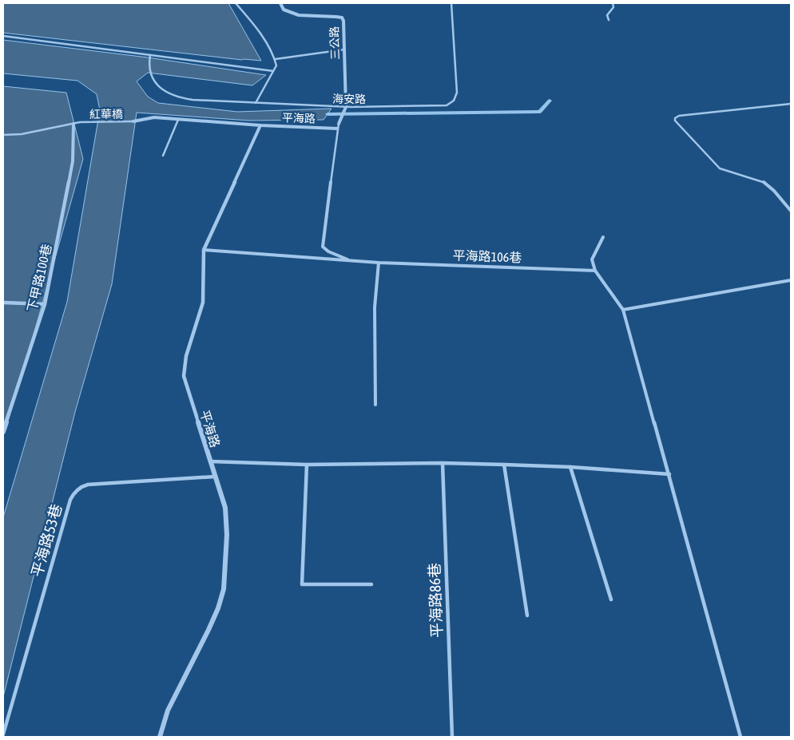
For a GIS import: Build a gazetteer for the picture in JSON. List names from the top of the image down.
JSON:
{
  "streets": {
    "street": ["三公路", "平海路", "下甲路100巷"],
    "lane": [
      "海安路",
      "紅華橋",
      "平海路106巷",
      "平海路53巷",
      "平海路86巷"
    ]
  },
  "crossings": [
    ["三公路", "海安路"],
    ["紅華橋", "平海路"],
    ["紅華橋", "下甲路100巷"],
    ["平海路", "平海路106巷"],
    ["平海路", "平海路53巷"]
  ]
}
